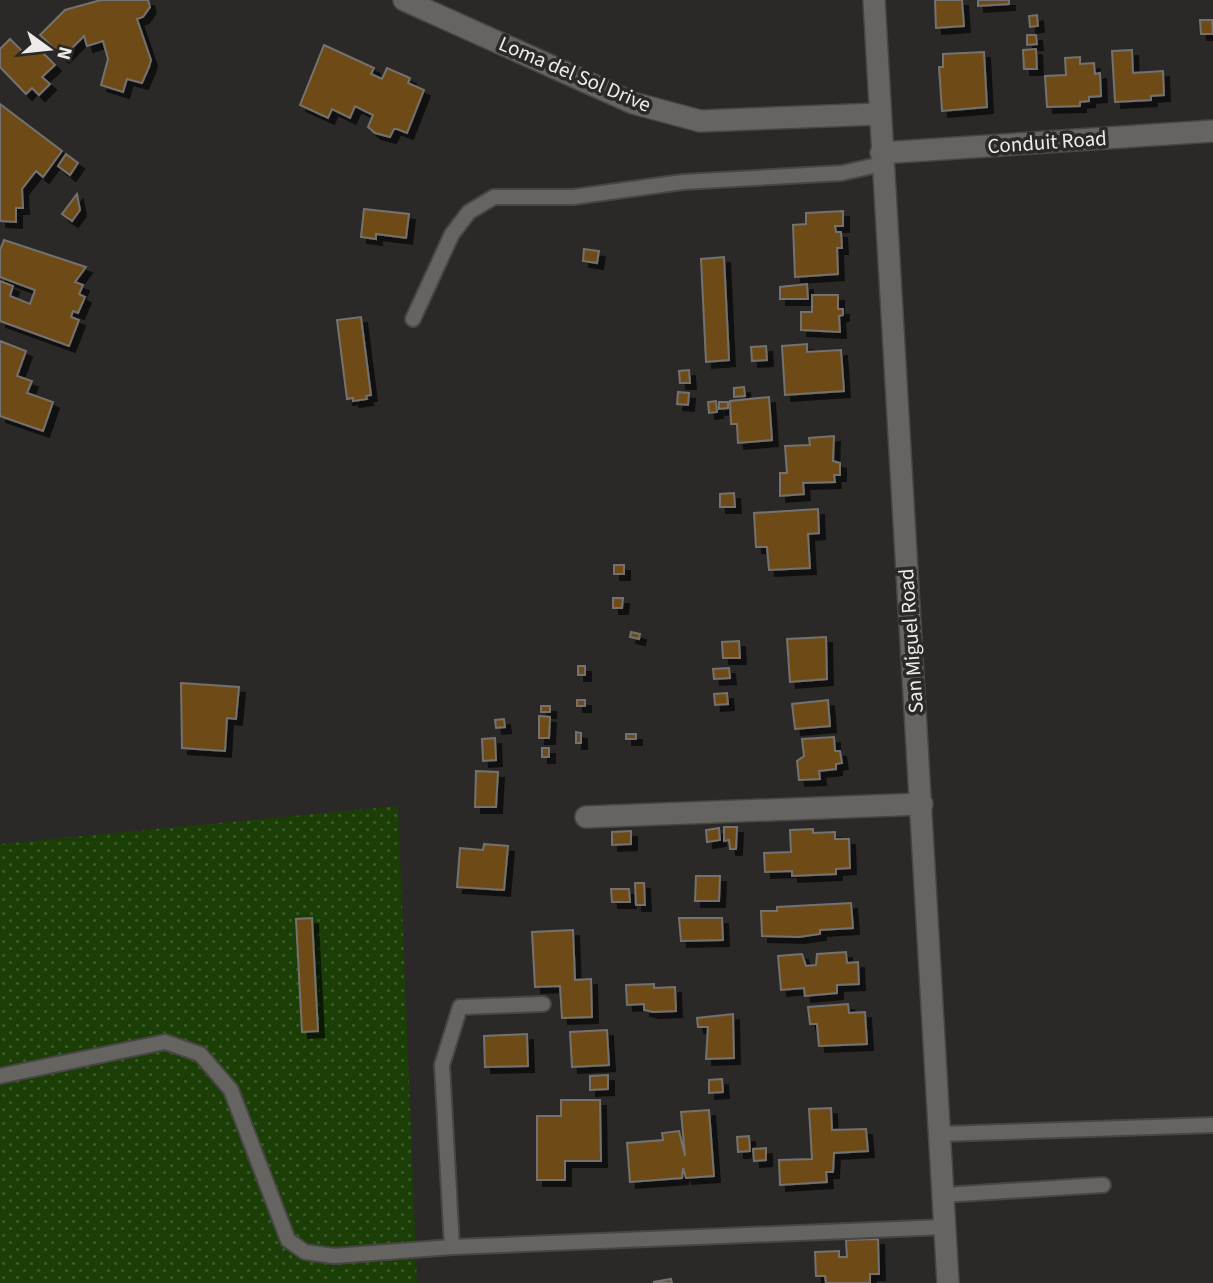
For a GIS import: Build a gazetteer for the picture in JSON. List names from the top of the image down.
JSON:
{
  "streets": {
    "street": ["Loma del Sol Drive", "Conduit Road", "San Miguel Road"]
  },
  "crossings": [
    ["Loma del Sol Drive", "San Miguel Road"],
    ["Conduit Road", "San Miguel Road"]
  ],
  "north": "right"
}
